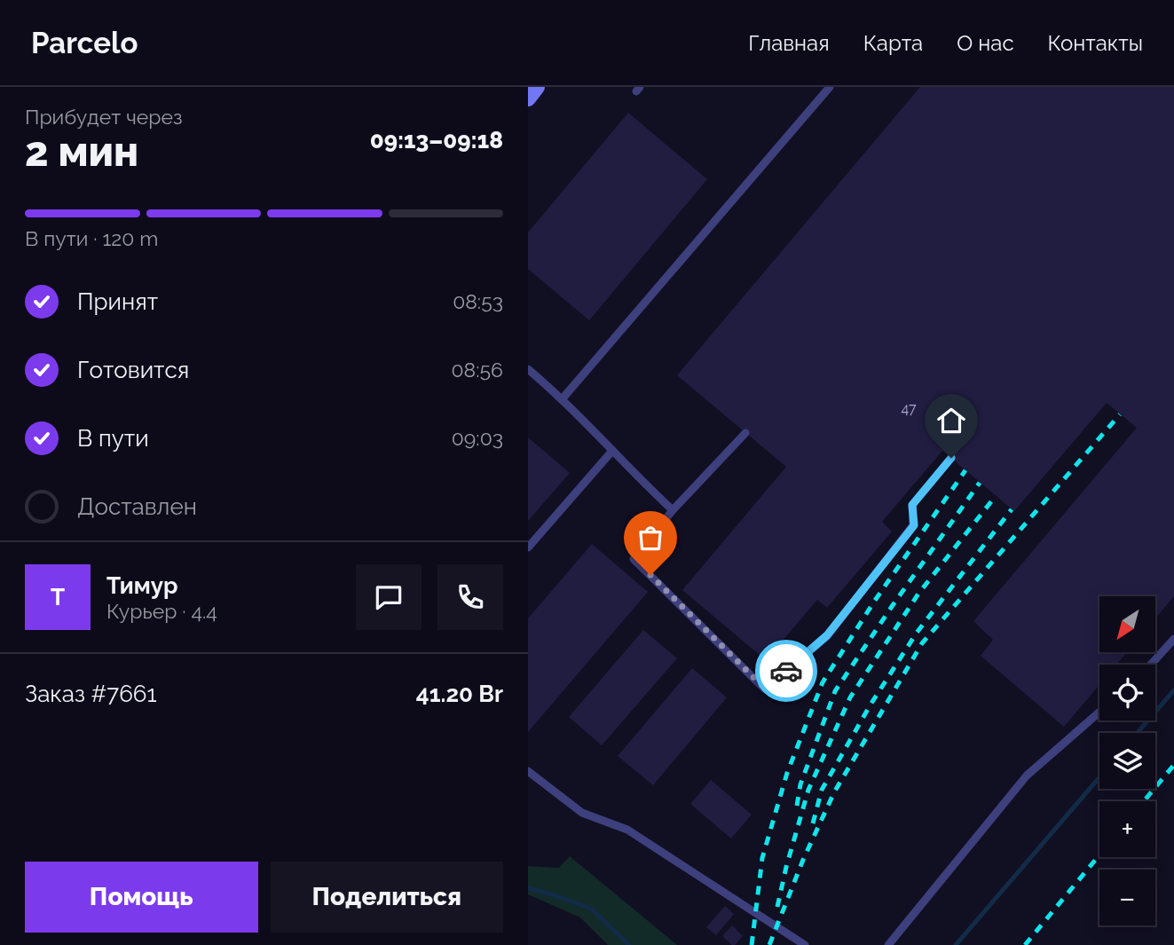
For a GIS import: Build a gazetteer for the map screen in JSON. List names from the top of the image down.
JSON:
{
  "house_numbers": ["47"],
  "north": "bottom left",
  "page": {
    "header": "Parcelo",
    "nav": [
      "Главная",
      "Карта",
      "О нас",
      "Контакты"
    ],
    "heading": ["2 мин", "Прибудет через", "09:13–09:18"],
    "panel": [
      "Тимур",
      "Курьер · 4.4",
      "Заказ #7661",
      "41.20 Br"
    ],
    "bar": "В пути · 120 m",
    "list": [
      ["Принят", "08:53"],
      ["Готовится", "08:56"],
      ["В пути", "09:03"],
      "Доставлен"
    ],
    "round": "Т",
    "map_buttons": ["+", "−"],
    "buttons": ["Помощь", "Поделиться"]
  }
}
